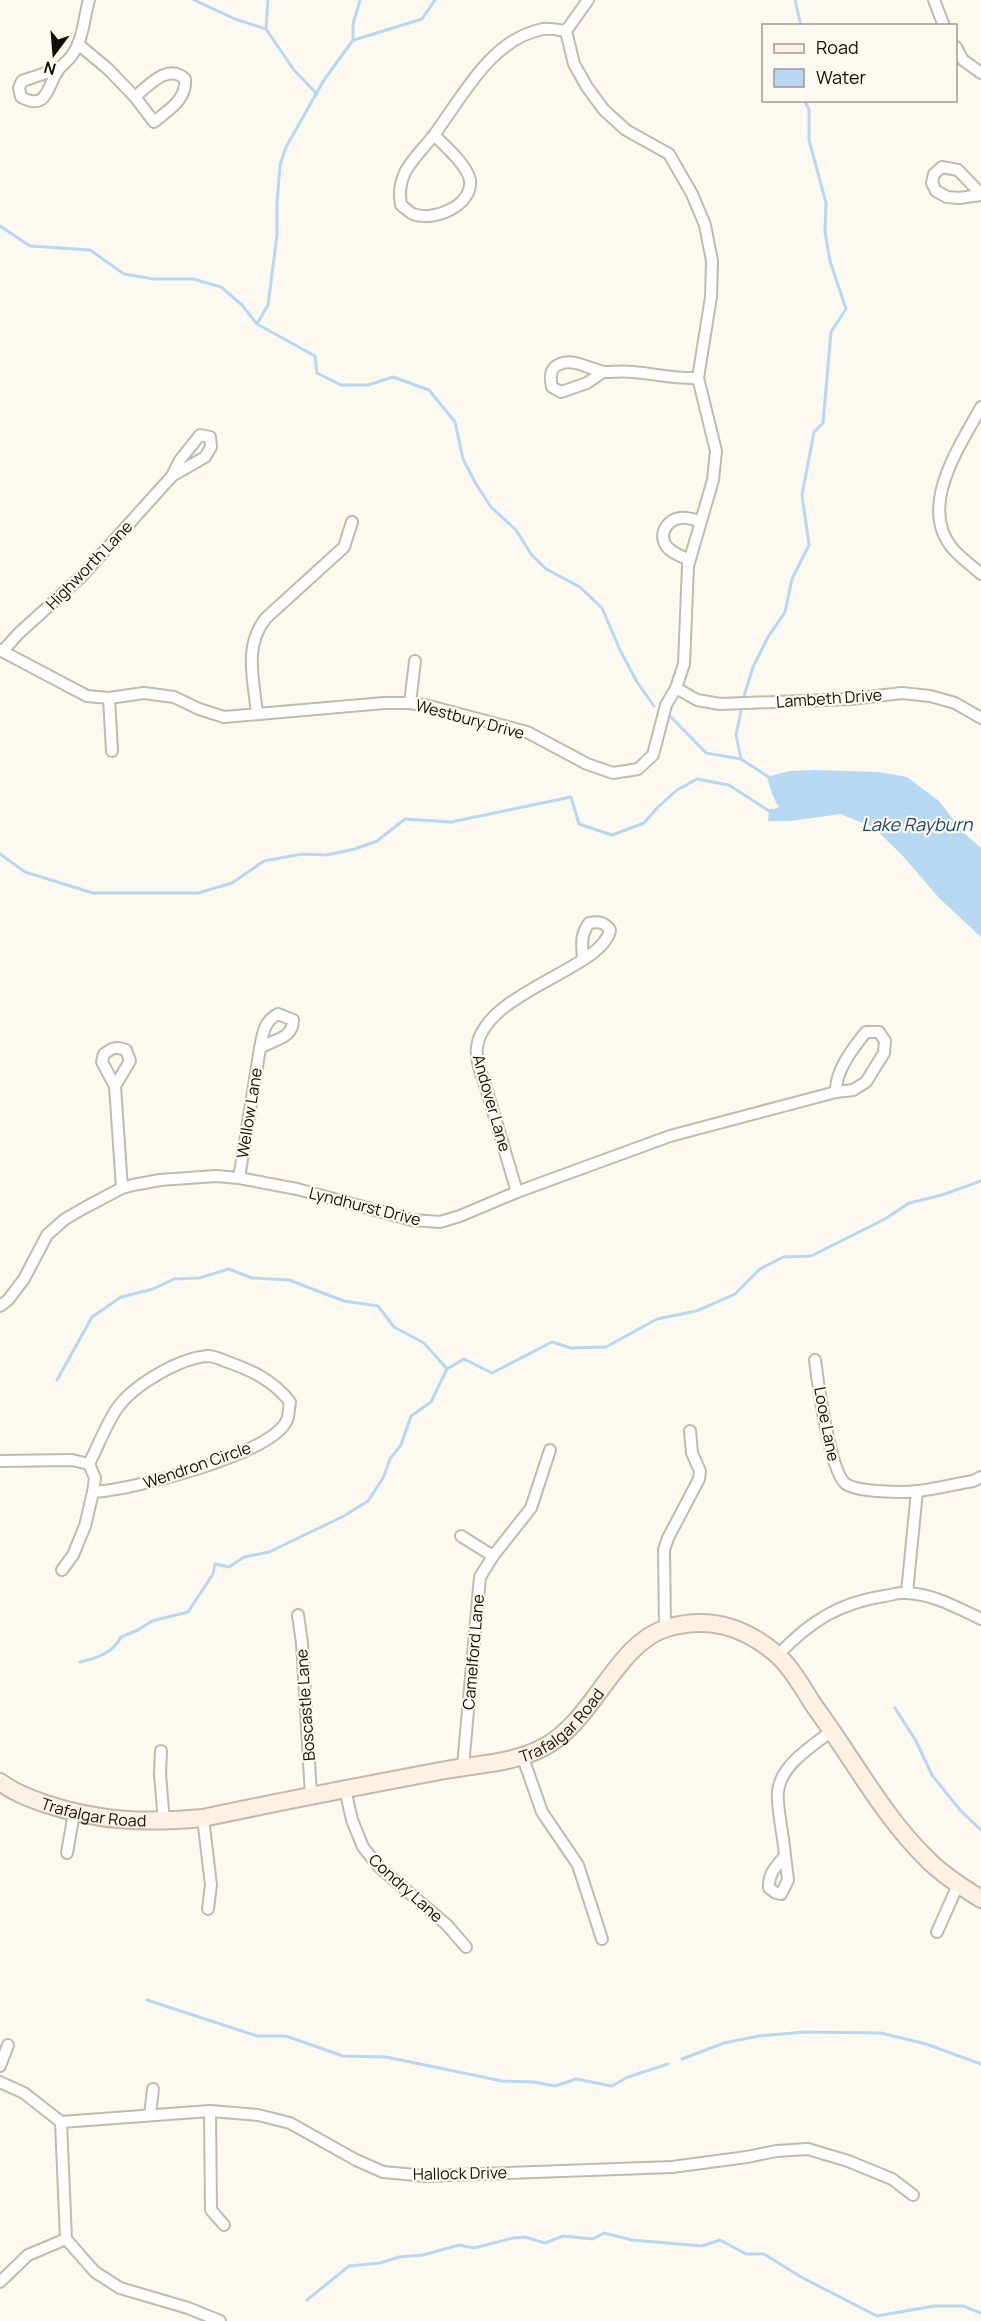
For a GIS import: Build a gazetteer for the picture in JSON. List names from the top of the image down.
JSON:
{
  "streets": {
    "street": [
      "Highworth Lane",
      "Lambeth Drive",
      "Westbury Drive",
      "Andover Lane",
      "Wellow Lane",
      "Lyndhurst Drive",
      "Looe Lane",
      "Wendron Circle",
      "Camelford Lane",
      "Boscastle Lane",
      "Trafalgar Road",
      "Condry Lane",
      "Hallock Drive"
    ]
  },
  "crossings": [
    ["Highworth Lane", "Westbury Drive"],
    ["Lambeth Drive", "Westbury Drive"],
    ["Andover Lane", "Lyndhurst Drive"],
    ["Wellow Lane", "Lyndhurst Drive"],
    ["Camelford Lane", "Trafalgar Road"],
    ["Boscastle Lane", "Trafalgar Road"],
    ["Trafalgar Road", "Condry Lane"]
  ],
  "water": ["Lake Rayburn"],
  "legend": ["Road", "Water"],
  "north": "bottom"
}
